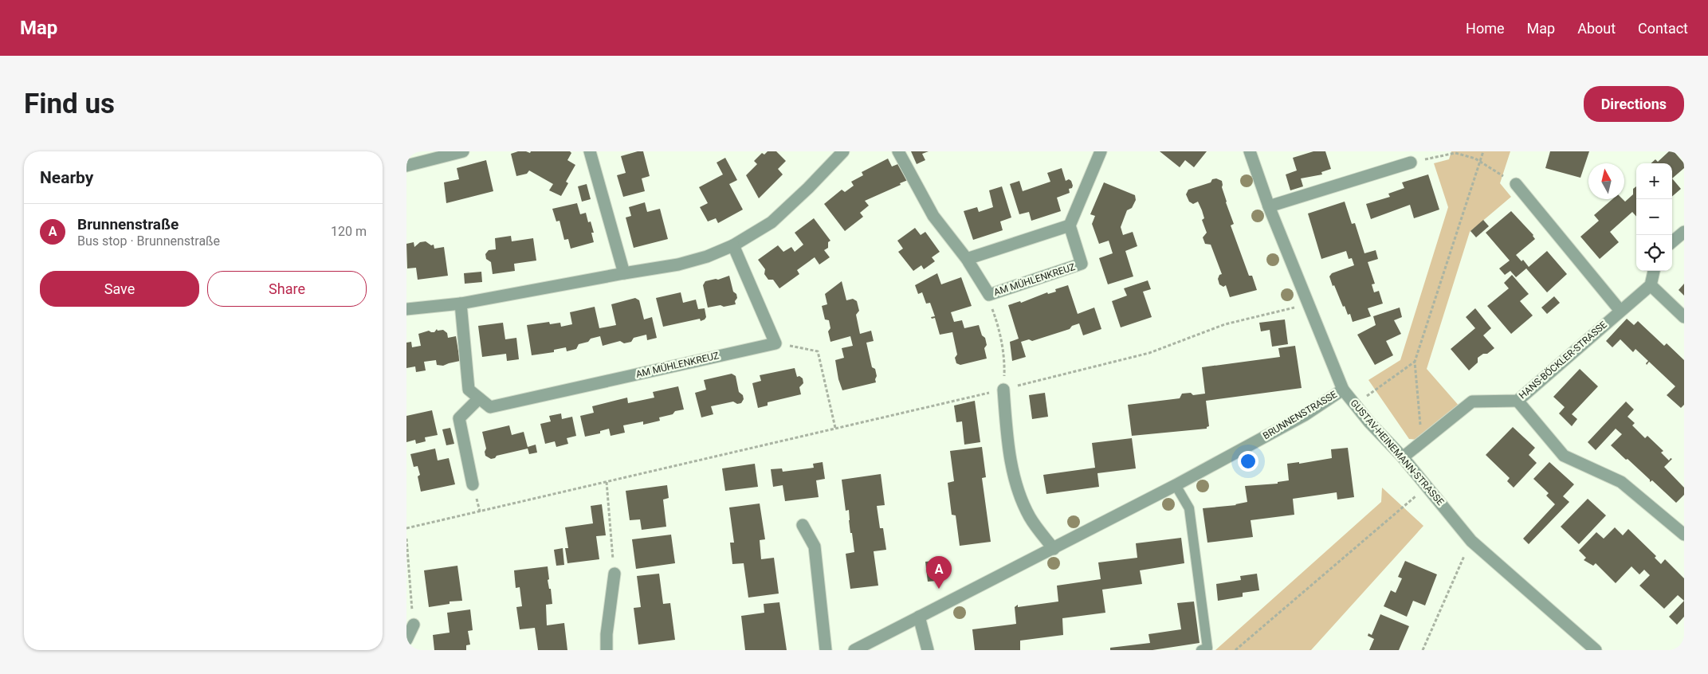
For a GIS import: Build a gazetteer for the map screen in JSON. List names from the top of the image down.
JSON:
{
  "streets": {
    "street": [
      "AM MÜHLENKREUZ",
      "HANS-BÖCKLER-STRASSE",
      "BRUNNENSTRASSE",
      "GUSTAV-HEINEMANN-STRASSE"
    ]
  },
  "crossings": [
    ["HANS-BÖCKLER-STRASSE", "GUSTAV-HEINEMANN-STRASSE"],
    ["BRUNNENSTRASSE", "GUSTAV-HEINEMANN-STRASSE"]
  ],
  "north": "top",
  "page": {
    "header": "Map",
    "nav": [
      "Home",
      "Map",
      "About",
      "Contact"
    ],
    "buttons": [
      "Directions",
      ["Save", "Share"]
    ],
    "title": "Find us",
    "heading": "Nearby",
    "map_buttons": ["+", "−"],
    "list": [
      {
        "mark": "A",
        "name": "Brunnenstraße",
        "note": "Bus stop · Brunnenstraße",
        "value": "120 m"
      }
    ],
    "pins": "A"
  }
}
